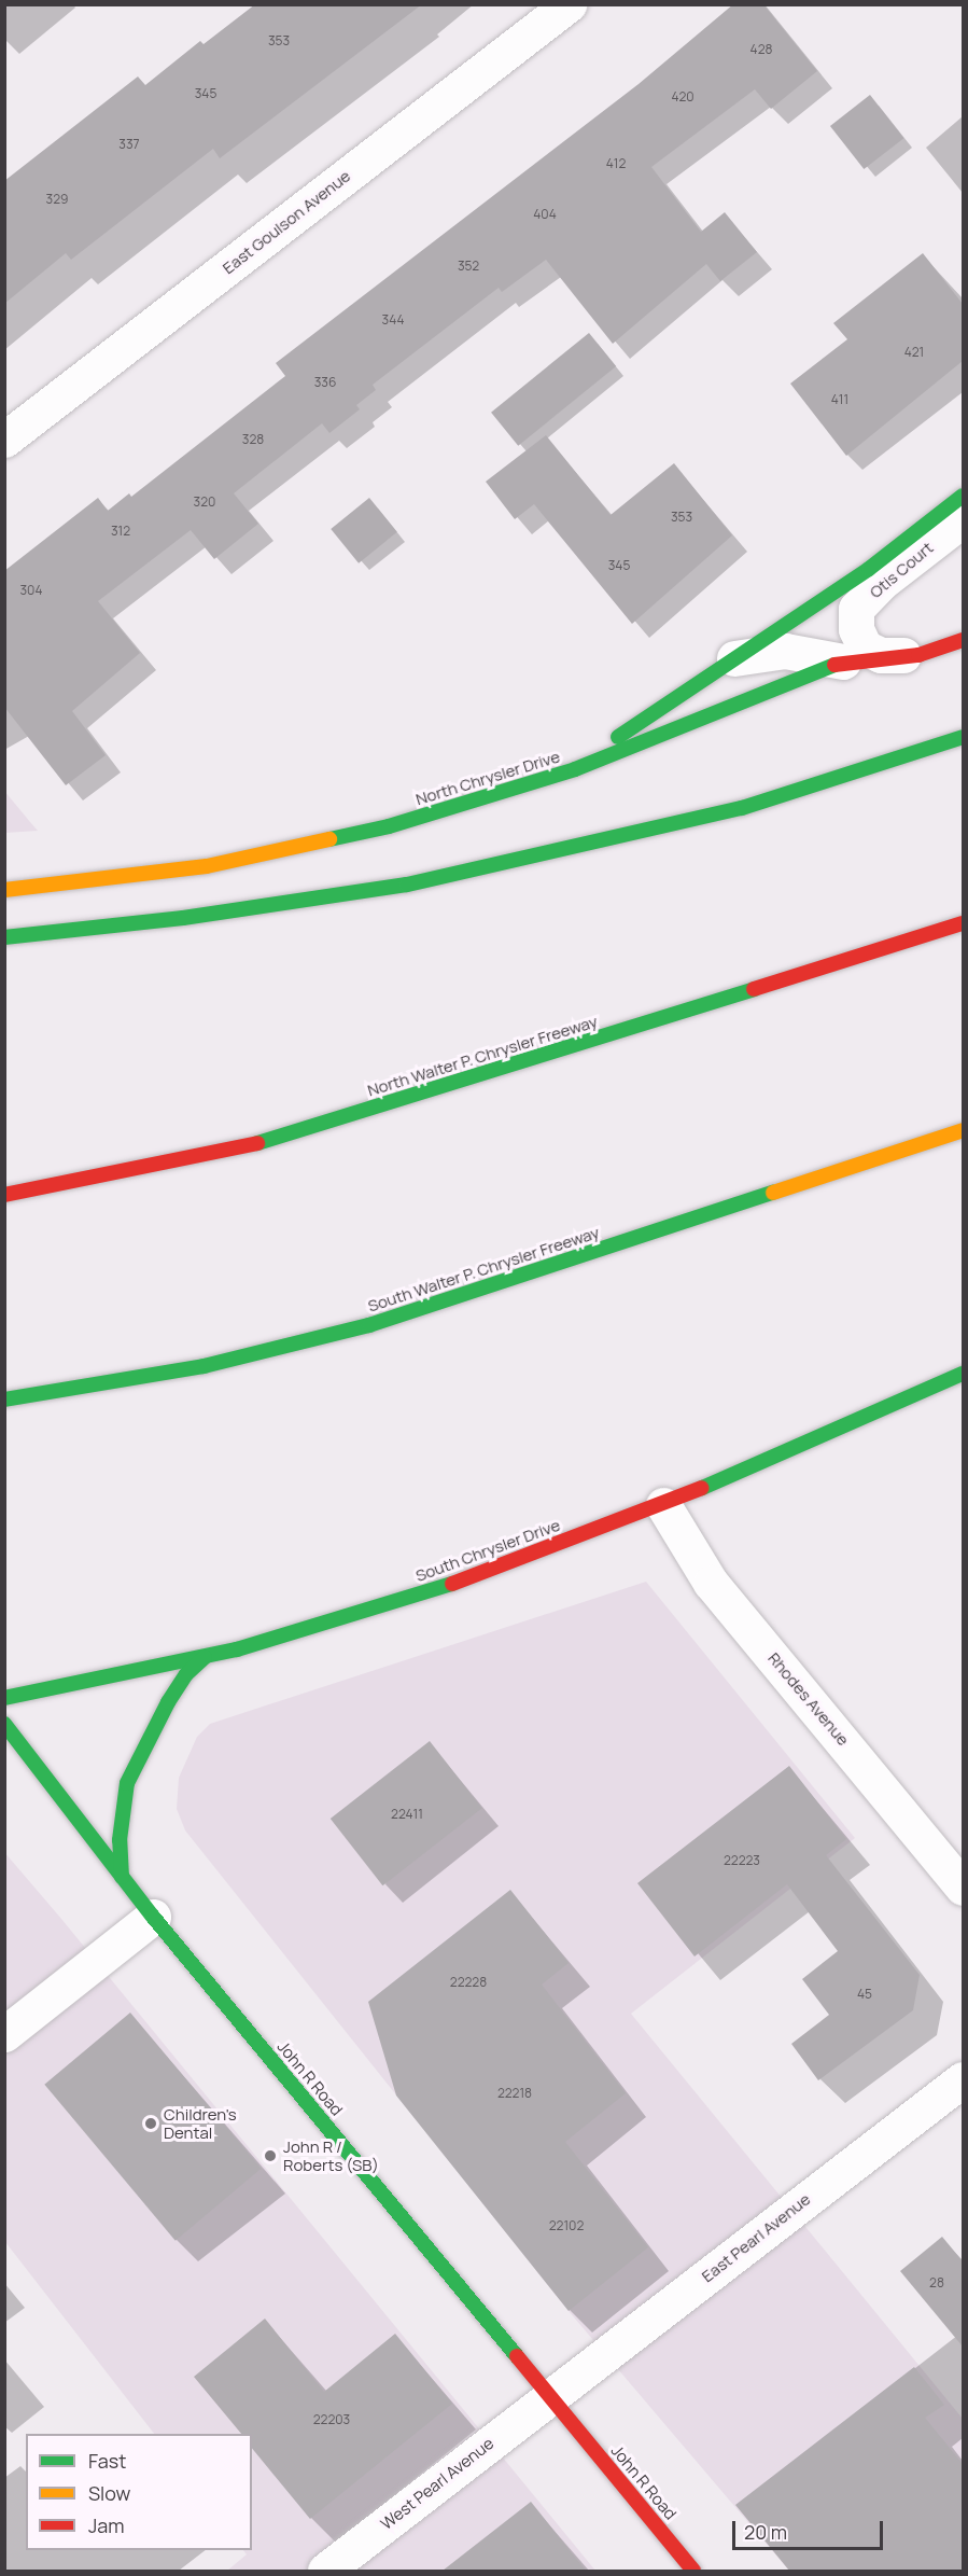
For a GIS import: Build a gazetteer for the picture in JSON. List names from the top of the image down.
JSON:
{
  "streets": {
    "main road": [
      "North Chrysler Drive",
      "North Walter P. Chrysler Freeway",
      "South Walter P. Chrysler Freeway",
      "South Chrysler Drive",
      "John R Road"
    ],
    "street": [
      "East Goulson Avenue",
      "Otis Court",
      "Rhodes Avenue",
      "East Pearl Avenue",
      "West Pearl Avenue"
    ]
  },
  "crossings": [
    ["Otis Court", "North Chrysler Drive"],
    ["South Chrysler Drive", "Rhodes Avenue"],
    ["John R Road", "East Pearl Avenue"],
    ["John R Road", "West Pearl Avenue"],
    ["East Pearl Avenue", "West Pearl Avenue"]
  ],
  "places": ["Children's Dental", "John R / Roberts (SB)"],
  "house_numbers": [
    "353",
    "428",
    "345",
    "420",
    "337",
    "412",
    "329",
    "404",
    "352",
    "344",
    "421",
    "336",
    "411",
    "328",
    "320",
    "353",
    "312",
    "345",
    "304",
    "22411",
    "22223",
    "22228",
    "45",
    "22218",
    "22102",
    "28",
    "22203"
  ],
  "legend": ["Fast", "Slow", "Jam"],
  "scale_bar": "20 m"
}
